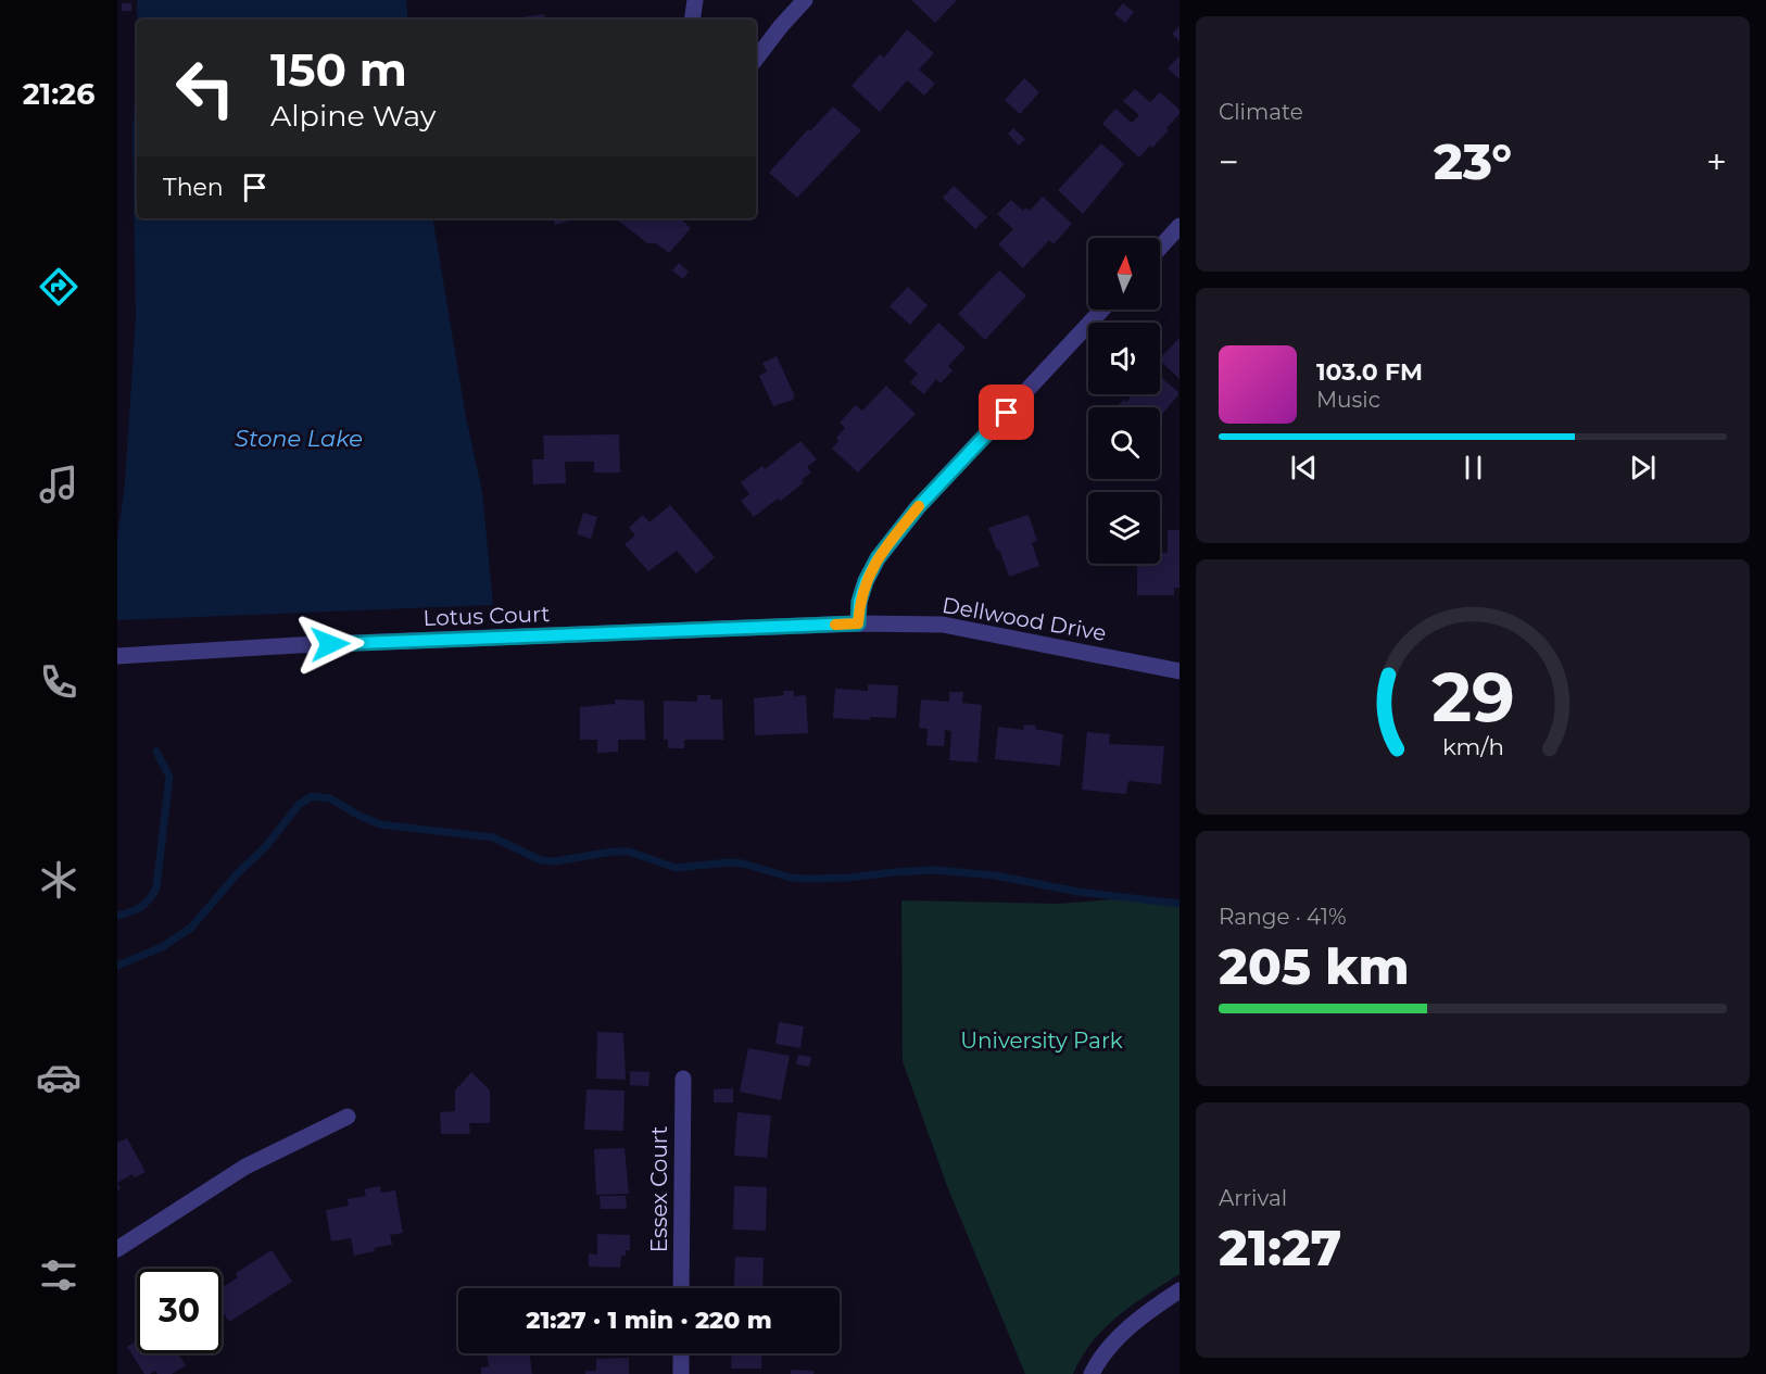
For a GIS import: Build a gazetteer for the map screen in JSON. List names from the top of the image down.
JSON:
{
  "streets": {
    "street": ["Lotus Court", "Dellwood Drive", "Essex Court"]
  },
  "crossings": [
    ["Lotus Court", "Dellwood Drive"]
  ],
  "water": ["Stone Lake"],
  "parks": ["University Park"],
  "north": "top",
  "page": {
    "tabs": "21:26",
    "tile": [
      "Climate",
      ["Range · 41%", "205 km"],
      ["Arrival", "21:27"]
    ],
    "turn": ["150 m", "Alpine Way"],
    "heat": ["−", "23°", "+"],
    "then": "Then",
    "song": ["103.0 FM", "Music"],
    "limit": "30",
    "trip": "21:27 · 1 min · 220 m",
    "gauge": ["29", "km/h"]
  }
}
